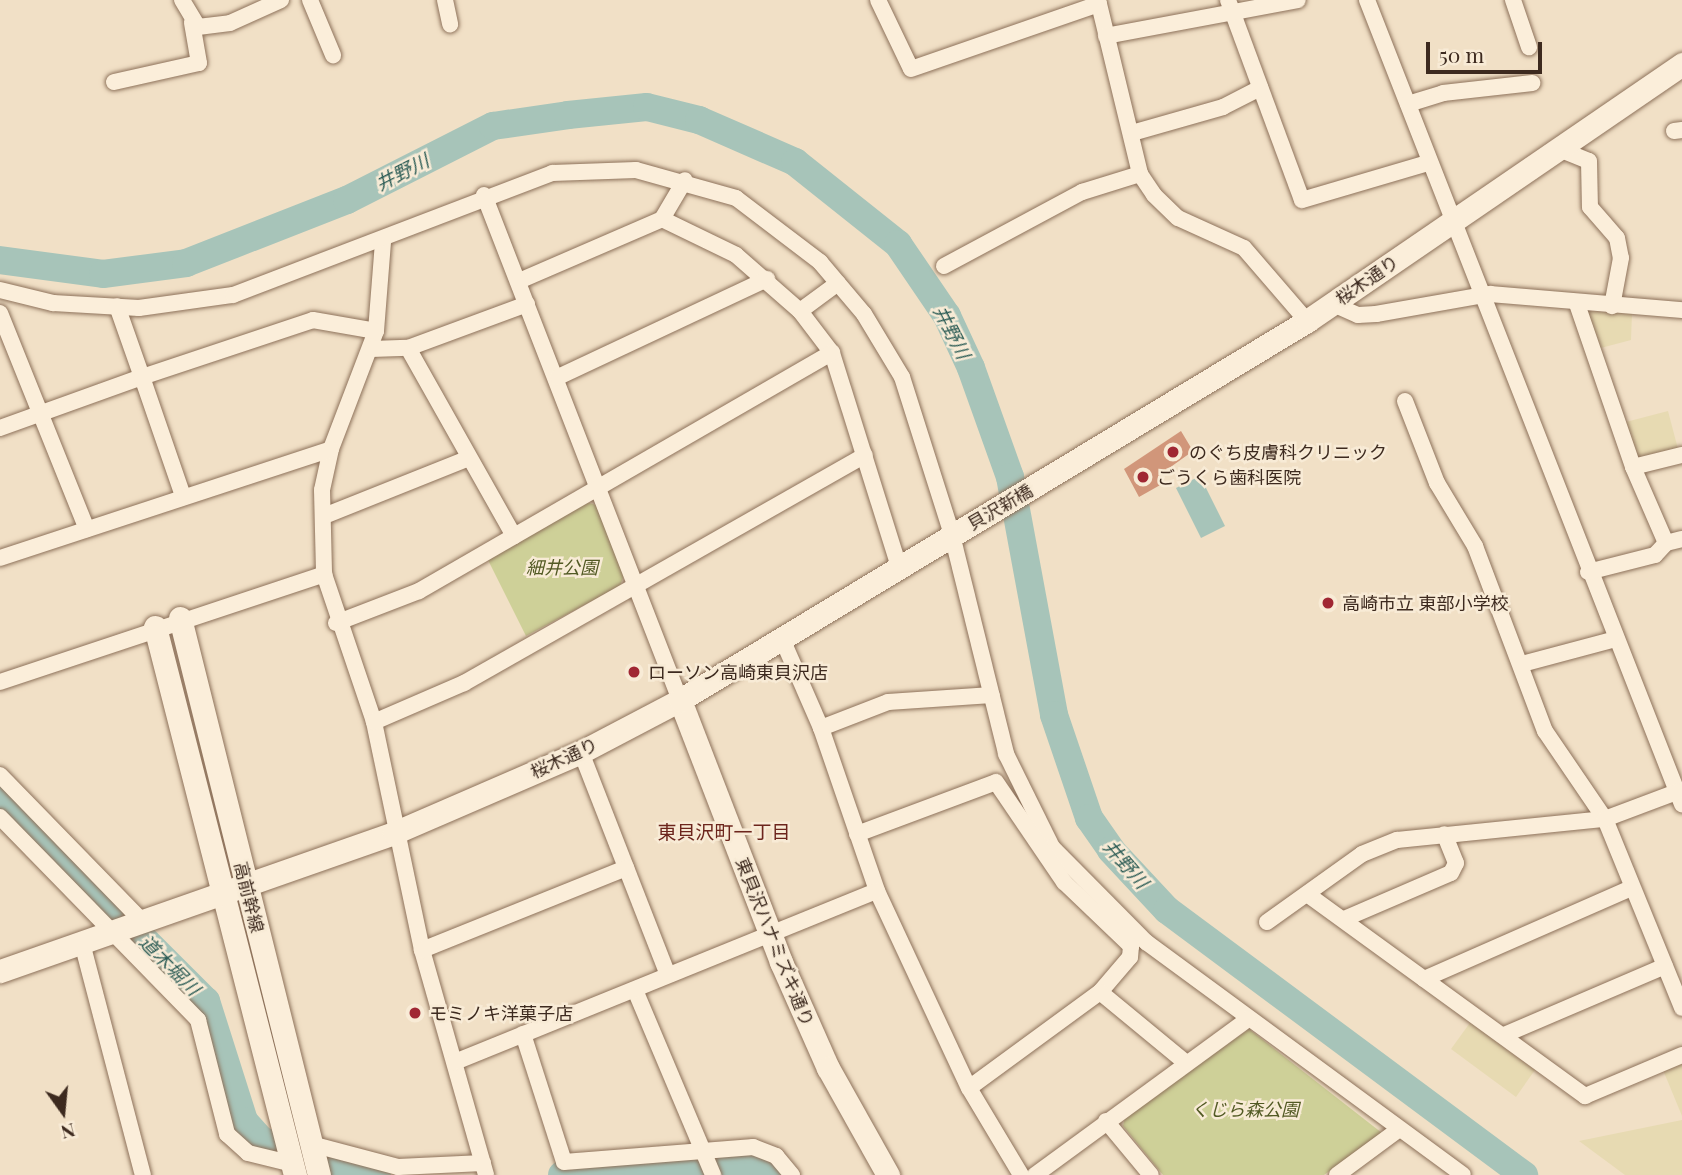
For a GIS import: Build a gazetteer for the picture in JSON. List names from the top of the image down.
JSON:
{
  "streets": {
    "street": [
      "桜木通り",
      "貝沢新橋",
      "高前幹線",
      "東貝沢ハナミズキ通り"
    ]
  },
  "crossings": [
    ["桜木通り", "貝沢新橋"],
    ["桜木通り", "高前幹線"],
    ["桜木通り", "東貝沢ハナミズキ通り"]
  ],
  "districts": ["東貝沢町一丁目"],
  "water": ["井野川", "道木堀川"],
  "parks": ["細井公園", "くじら森公園"],
  "places": [
    "のぐち皮膚科クリニック",
    "ごうくら歯科医院",
    "高崎市立 東部小学校",
    "ローソン高崎東貝沢店",
    "モミノキ洋菓子店"
  ],
  "scale_bar": "50 m",
  "north": "bottom"
}
